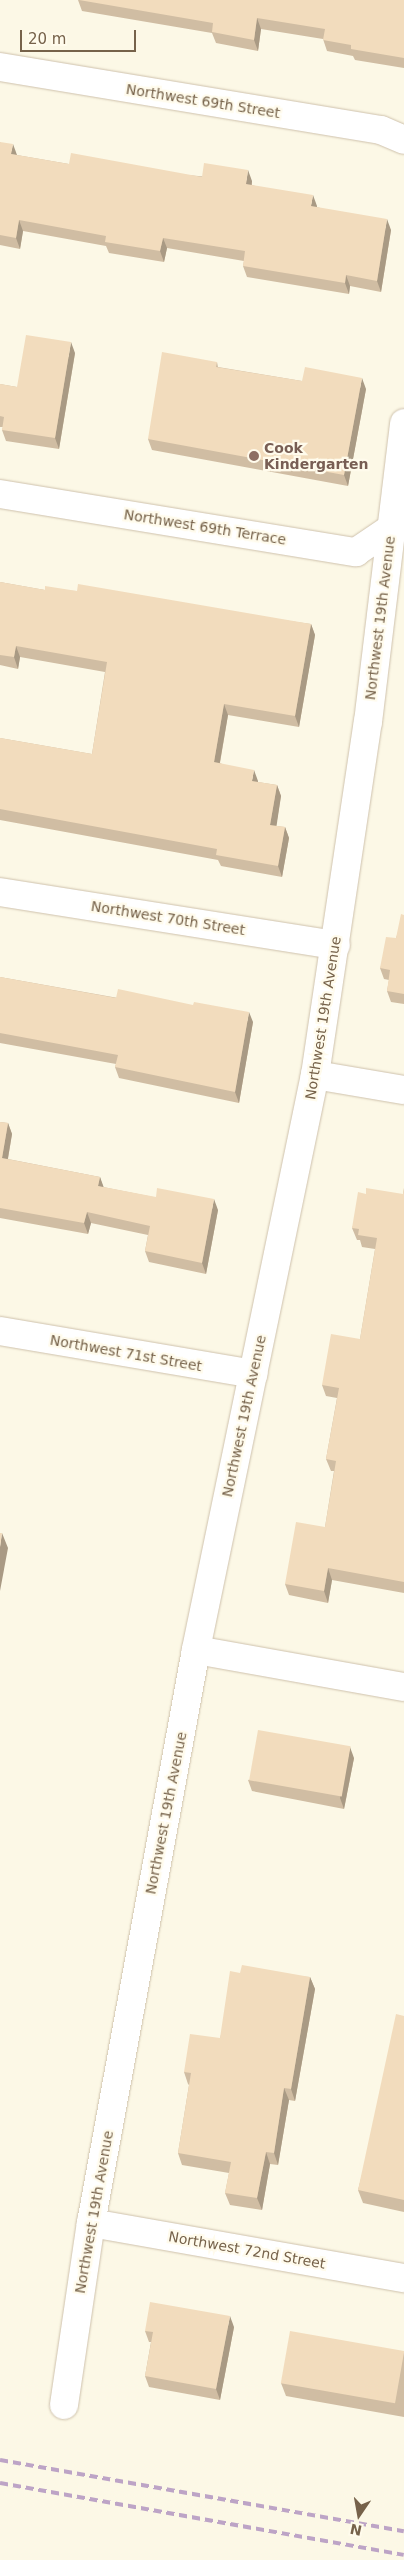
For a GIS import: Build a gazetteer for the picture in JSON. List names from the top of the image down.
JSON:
{
  "streets": {
    "street": [
      "Northwest 69th Street",
      "Northwest 69th Terrace",
      "Northwest 19th Avenue",
      "Northwest 70th Street",
      "Northwest 71st Street",
      "Northwest 72nd Street"
    ]
  },
  "crossings": [
    ["Northwest 69th Terrace", "Northwest 19th Avenue"],
    ["Northwest 19th Avenue", "Northwest 70th Street"],
    ["Northwest 19th Avenue", "Northwest 71st Street"],
    ["Northwest 19th Avenue", "Northwest 72nd Street"]
  ],
  "places": ["Cook Kindergarten"],
  "scale_bar": "20 m",
  "north": "bottom"
}
